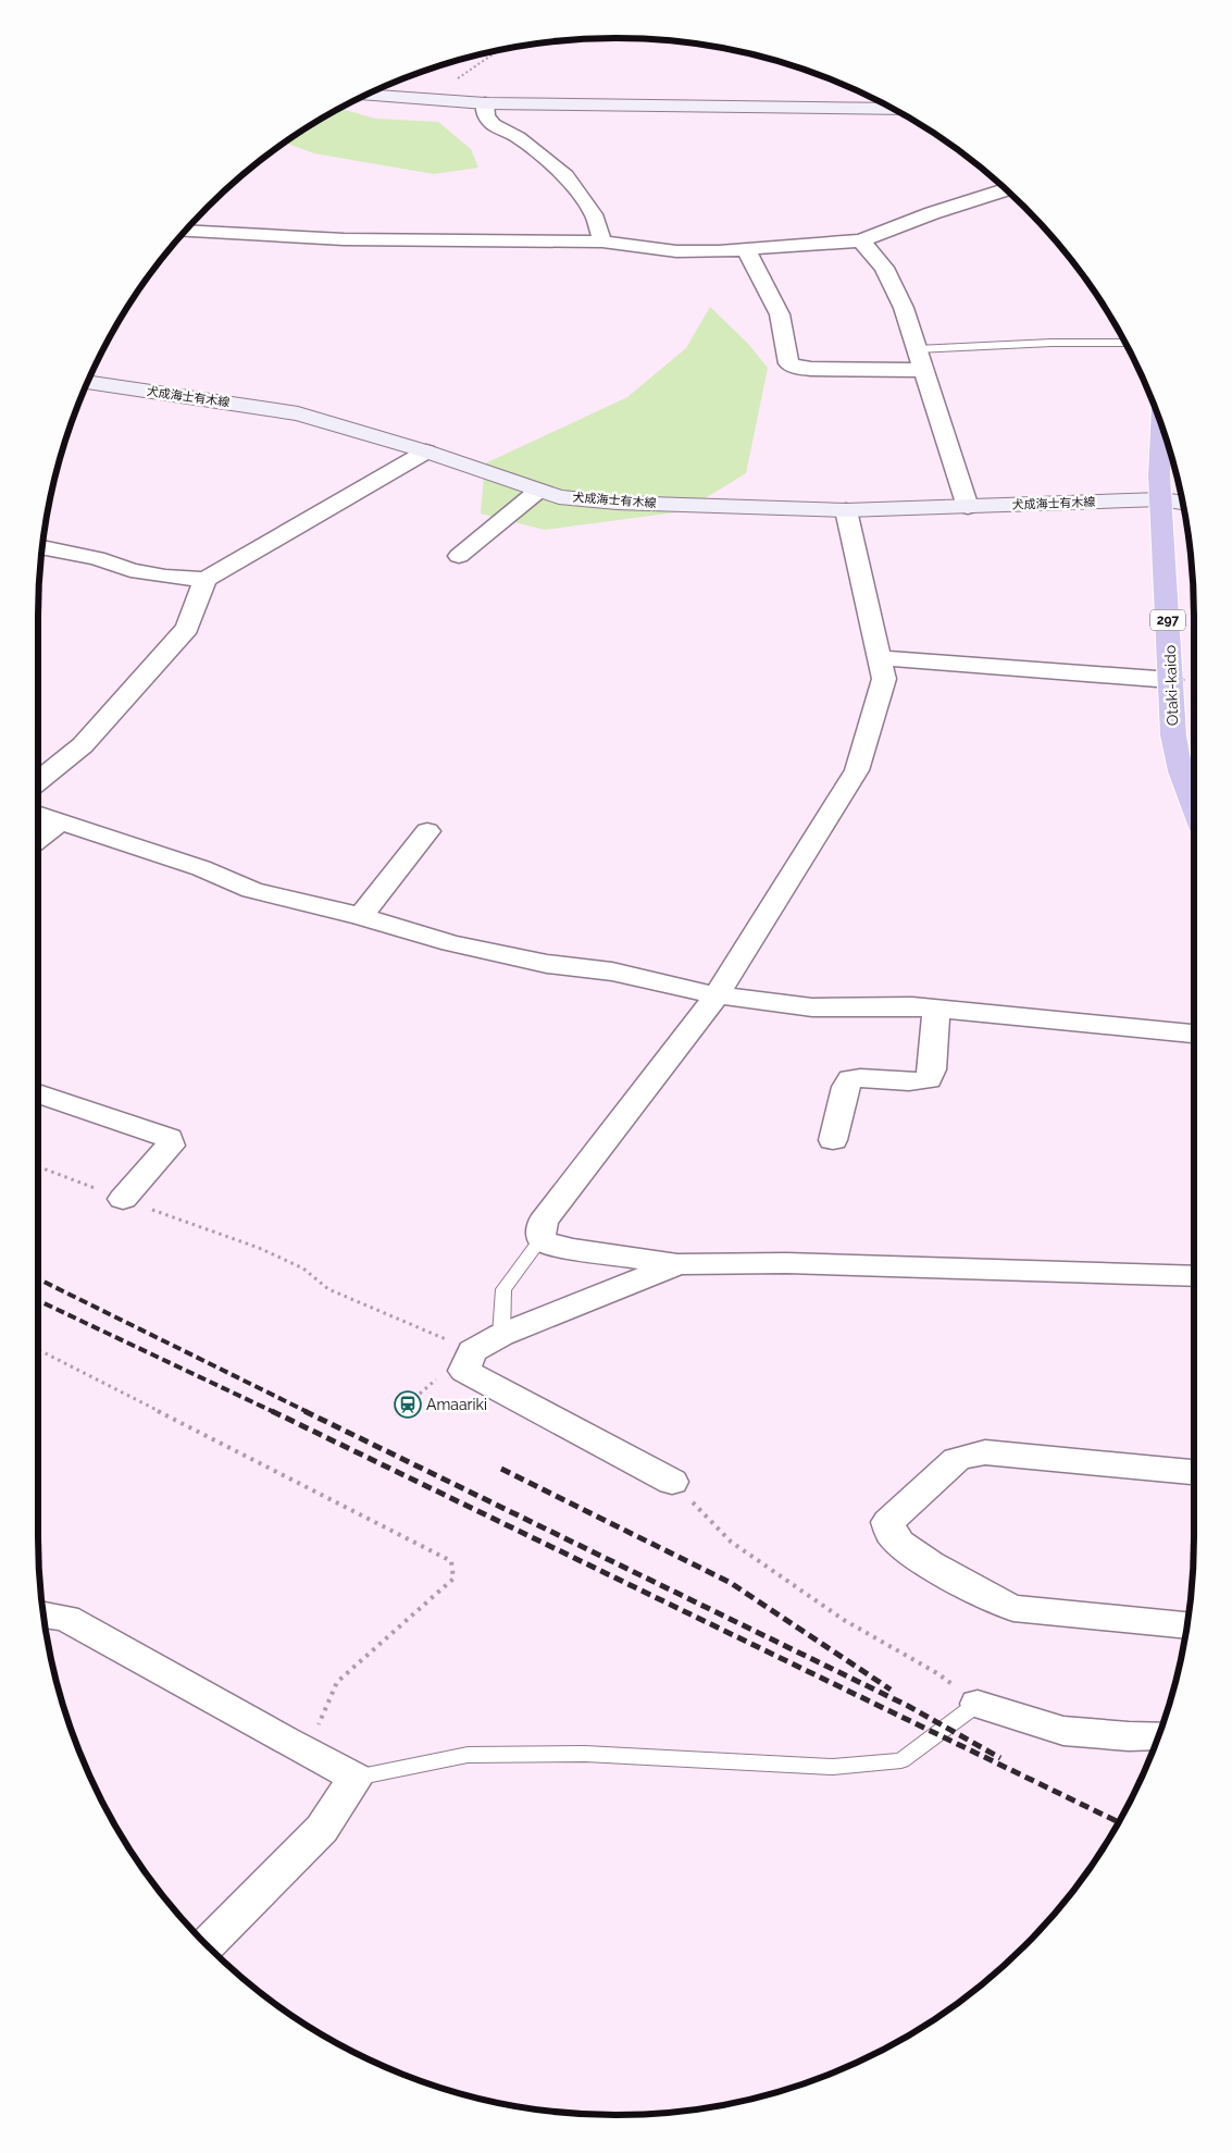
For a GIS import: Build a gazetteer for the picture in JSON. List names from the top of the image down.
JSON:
{
  "streets": {
    "highway": ["297", "Otaki-kaido"],
    "main road": ["犬成海士有木線"]
  },
  "crossings": [
    ["犬成海士有木線", "Otaki-kaido"]
  ],
  "places": {
    "station": ["Amaariki"]
  }
}
